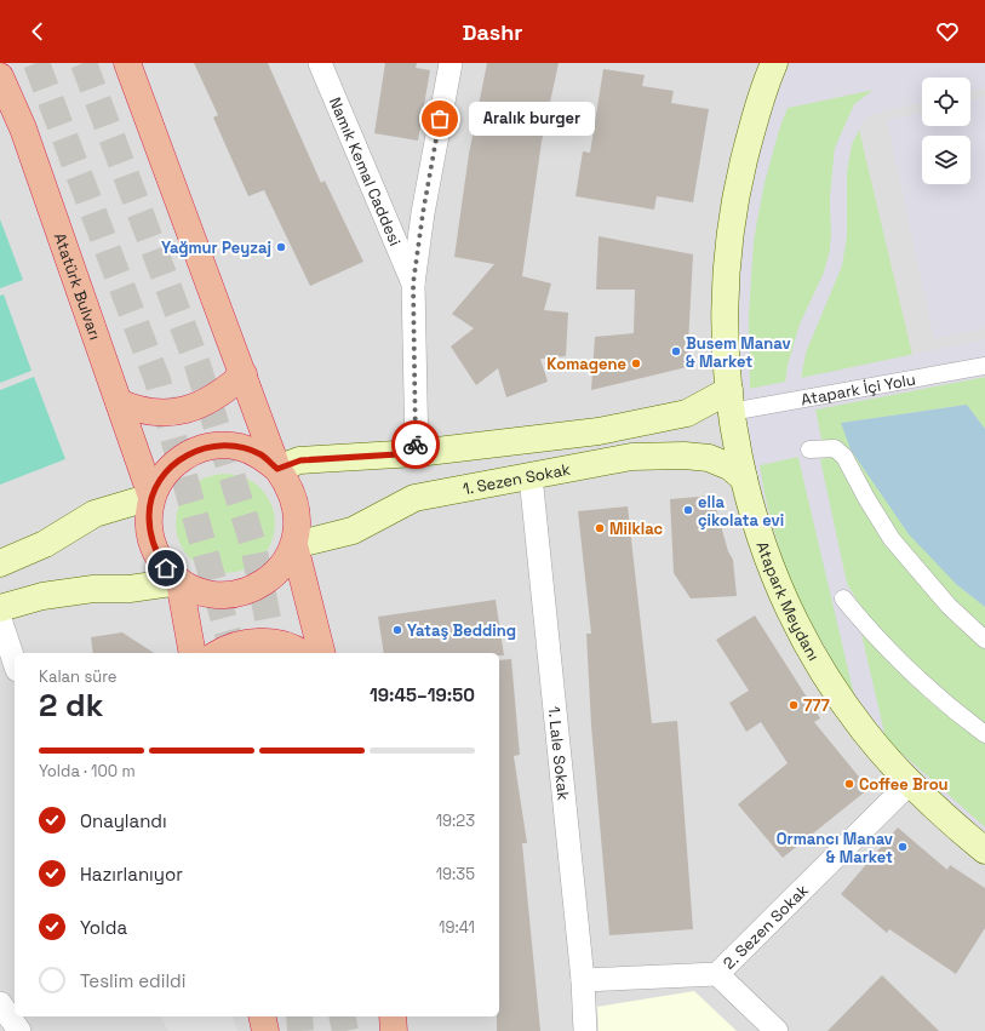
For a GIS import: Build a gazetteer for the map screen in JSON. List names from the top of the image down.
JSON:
{
  "streets": {
    "highway": ["Atatürk Bulvarı"],
    "main road": ["1. Sezen Sokak", "Atapark Meydanı"],
    "street": [
      "Namık Kemal Caddesi",
      "Atapark İçi Yolu",
      "1. Lale Sokak",
      "2. Sezen Sokak"
    ]
  },
  "crossings": [
    ["Atatürk Bulvarı", "1. Sezen Sokak"],
    ["Atapark İçi Yolu", "Atapark Meydanı"],
    ["1. Sezen Sokak", "Atapark Meydanı"],
    ["1. Sezen Sokak", "1. Lale Sokak"],
    ["Atapark Meydanı", "2. Sezen Sokak"],
    ["1. Lale Sokak", "2. Sezen Sokak"]
  ],
  "places": [
    "Aralık burger",
    "Yağmur Peyzaj",
    "Busem Manav & Market",
    "Komagene",
    "ella çikolata evi",
    "Milklac",
    "Yataş Bedding",
    "777",
    "Coffee Brou",
    "Ormancı Manav & Market"
  ],
  "page": {
    "header": "Dashr",
    "bubble": "Aralık burger",
    "heading": ["2 dk", "Kalan süre", "19:45–19:50"],
    "bar": "Yolda · 100 m",
    "list": [
      ["Onaylandı", "19:23"],
      ["Hazırlanıyor", "19:35"],
      ["Yolda", "19:41"],
      "Teslim edildi"
    ]
  }
}
